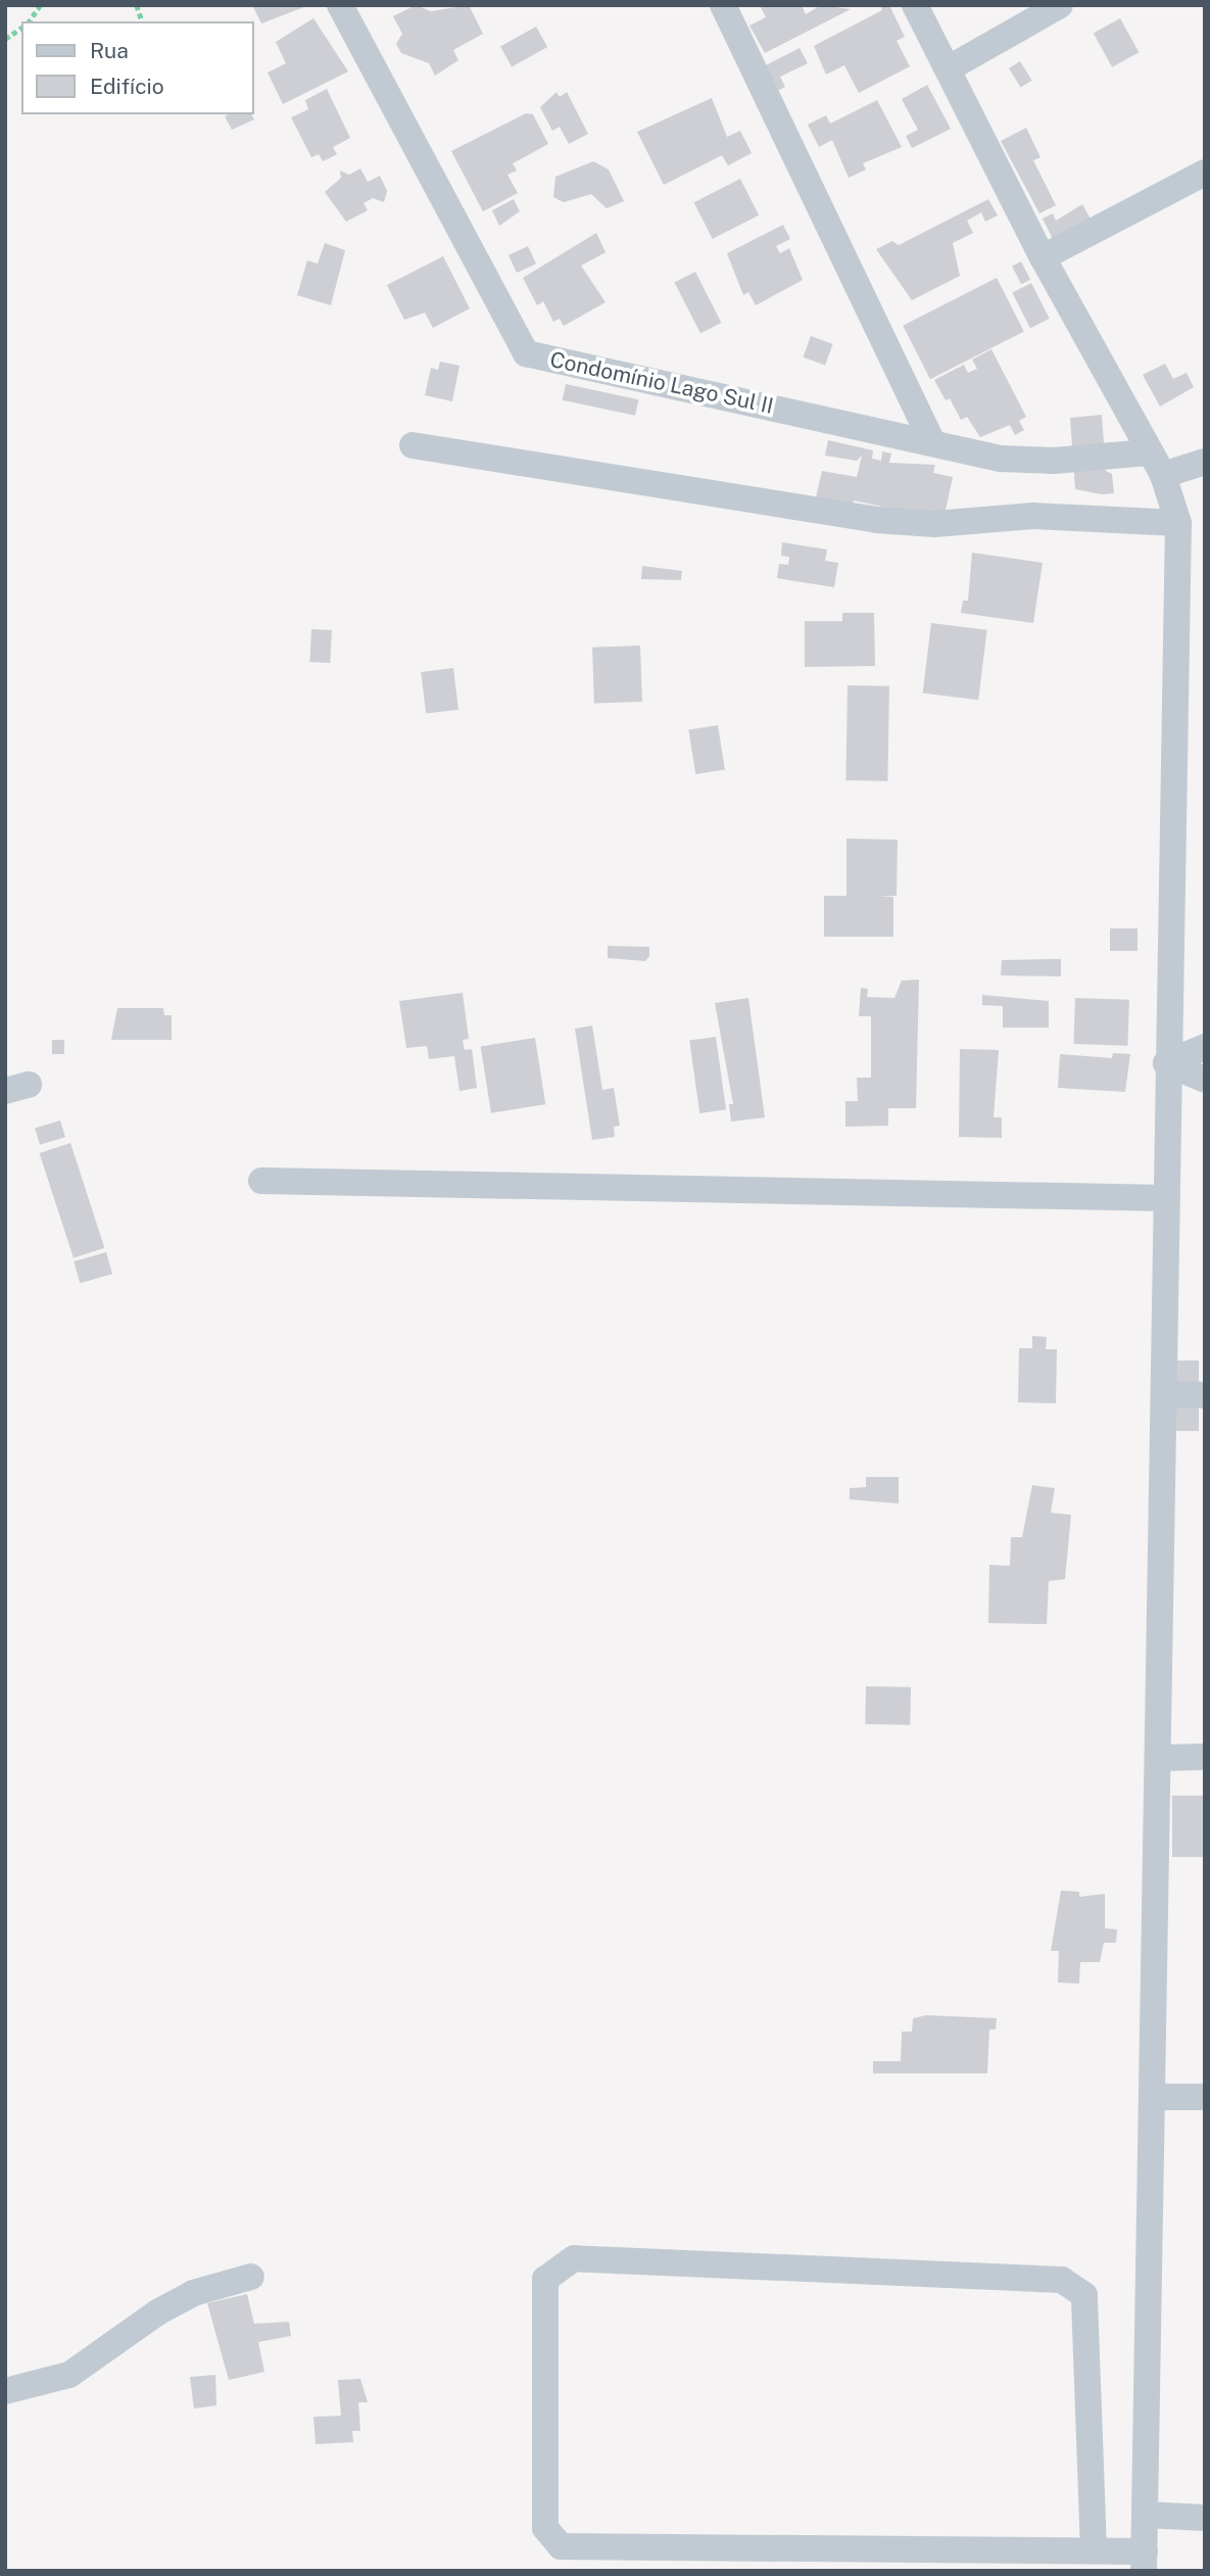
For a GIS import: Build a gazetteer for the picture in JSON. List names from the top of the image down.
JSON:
{
  "streets": {
    "street": ["Condomínio Lago Sul II"]
  },
  "legend": ["Rua", "Edifício"]
}
